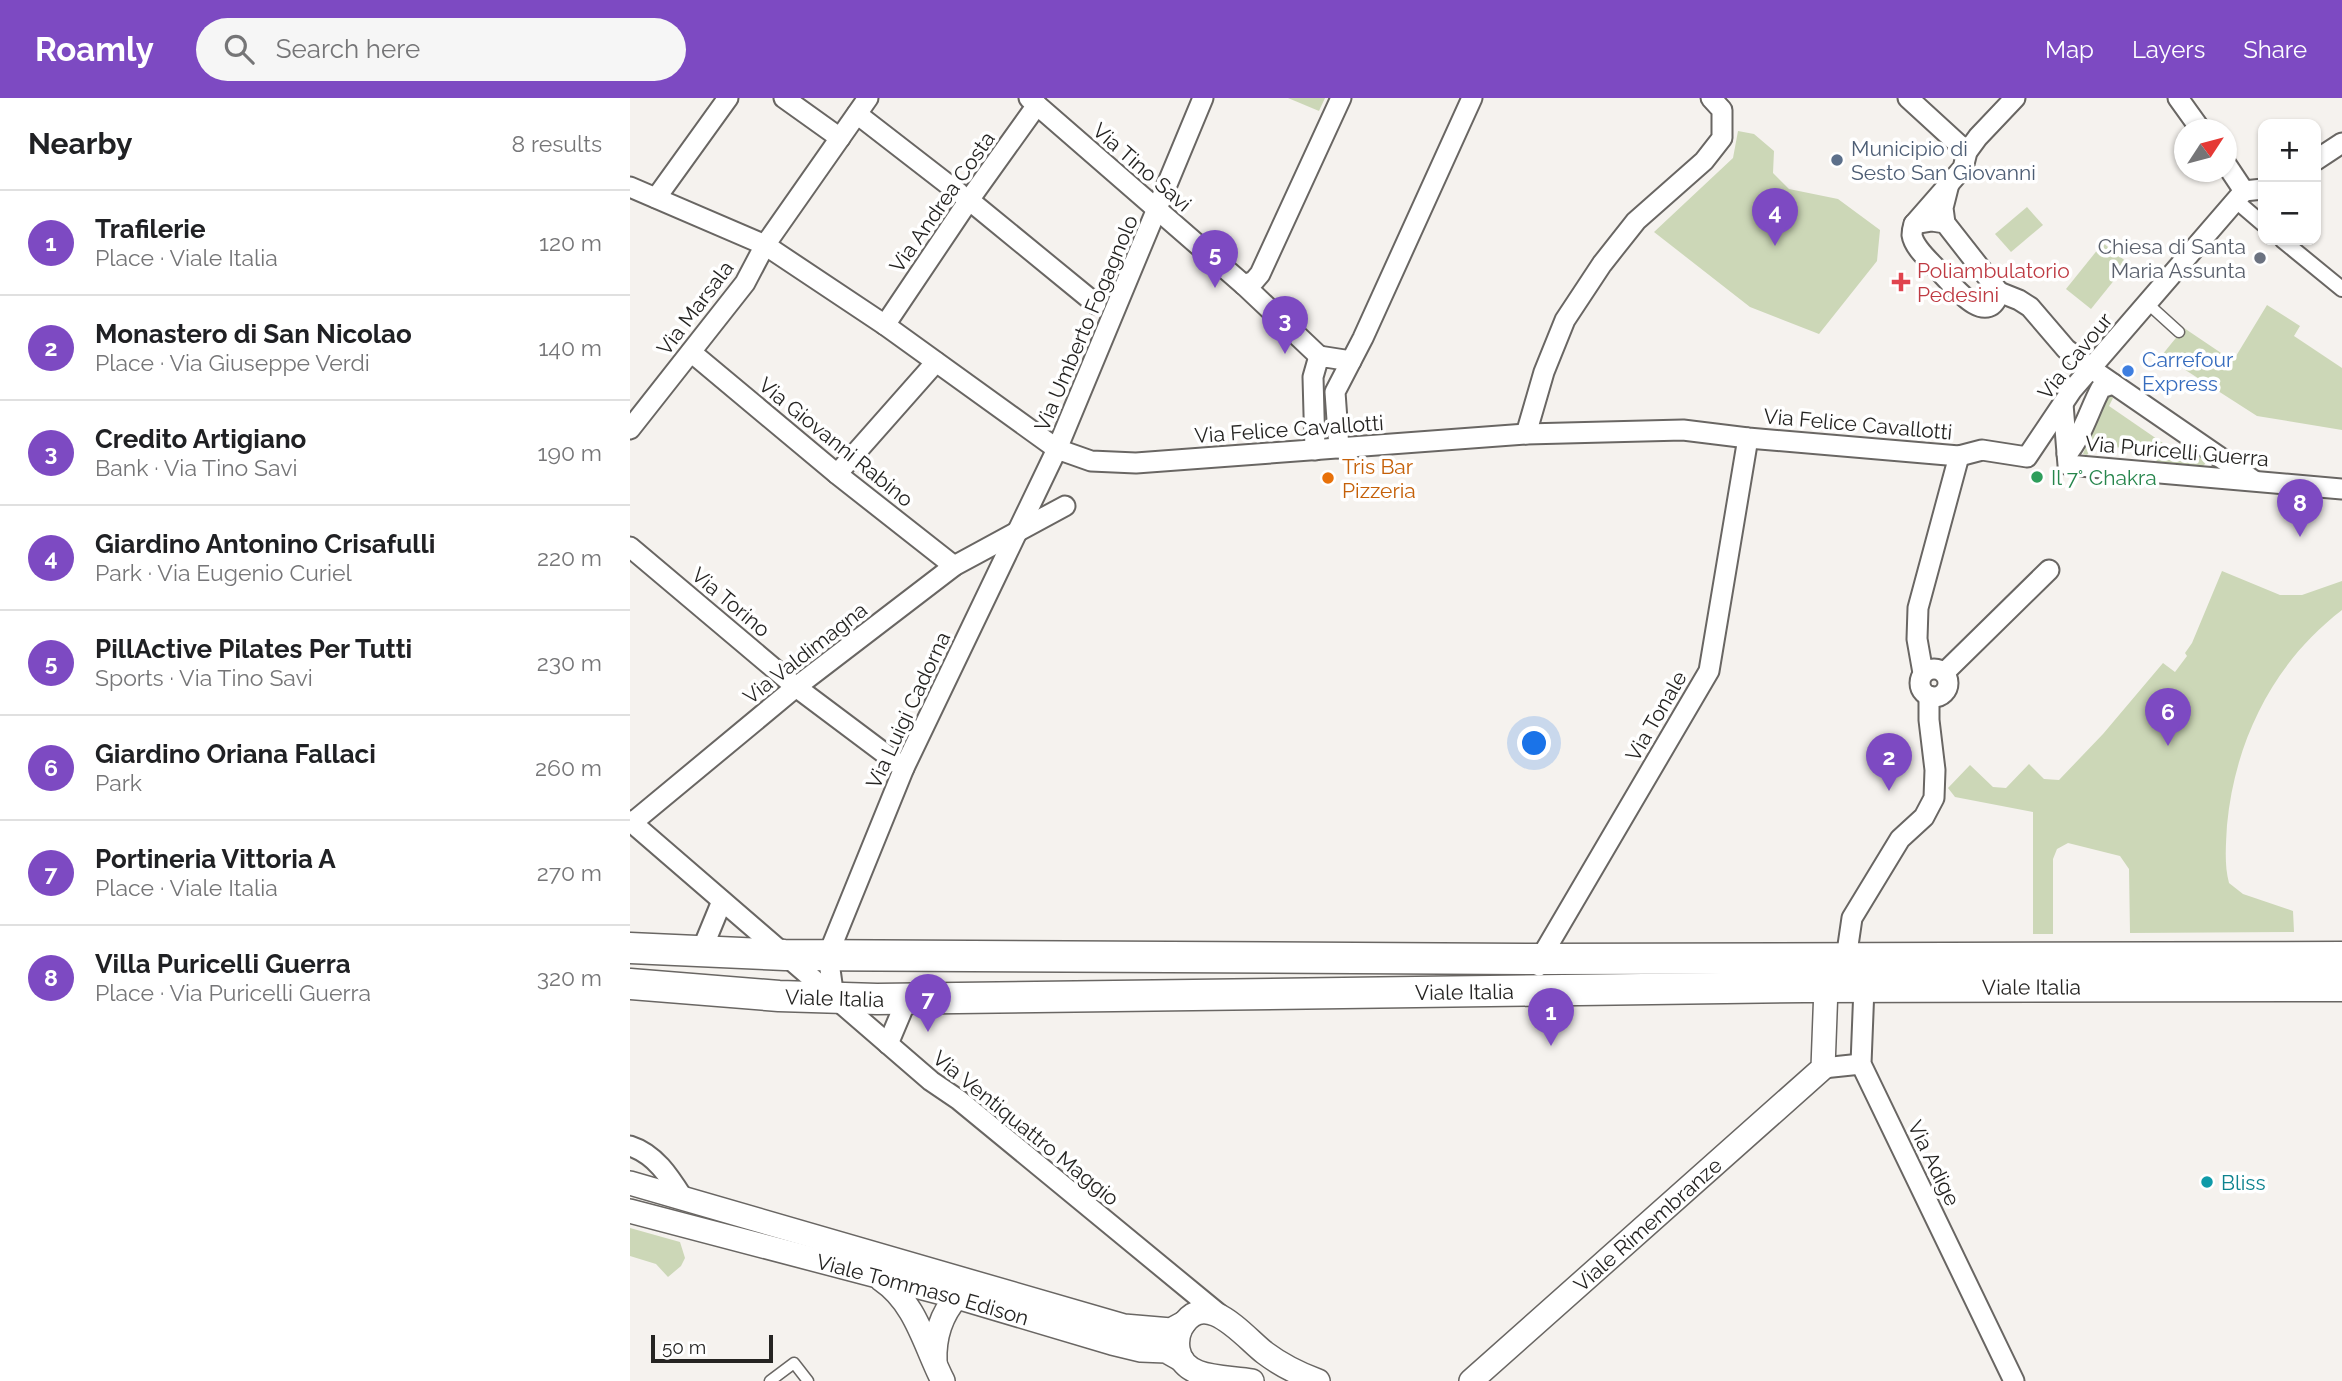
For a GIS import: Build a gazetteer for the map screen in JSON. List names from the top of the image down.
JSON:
{
  "streets": {
    "main road": ["Viale Italia"],
    "street": [
      "Via Tino Savi",
      "Via Andrea Costa",
      "Via Marsala",
      "Via Umberto Fogagnolo",
      "Via Cavour",
      "Via Felice Cavallotti",
      "Via Giovanni Rabino",
      "Via Puricelli Guerra",
      "Via Torino",
      "Via Valdimagna",
      "Via Luigi Cadorna",
      "Via Tonale",
      "Via Ventiquattro Maggio",
      "Via Adige",
      "Viale Rimembranze",
      "Viale Tommaso Edison"
    ]
  },
  "crossings": [
    ["Via Tino Savi", "Via Andrea Costa"],
    ["Via Tino Savi", "Via Umberto Fogagnolo"],
    ["Via Andrea Costa", "Via Felice Cavallotti"],
    ["Via Marsala", "Via Felice Cavallotti"],
    ["Via Marsala", "Via Giovanni Rabino"],
    ["Via Umberto Fogagnolo", "Via Felice Cavallotti"],
    ["Via Umberto Fogagnolo", "Via Luigi Cadorna"],
    ["Via Cavour", "Via Felice Cavallotti"],
    ["Via Cavour", "Via Puricelli Guerra"],
    ["Via Felice Cavallotti", "Via Luigi Cadorna"],
    ["Via Felice Cavallotti", "Via Tonale"],
    ["Via Giovanni Rabino", "Via Valdimagna"],
    ["Via Torino", "Via Valdimagna"],
    ["Via Torino", "Via Luigi Cadorna"],
    ["Via Valdimagna", "Via Luigi Cadorna"],
    ["Via Valdimagna", "Via Ventiquattro Maggio"],
    ["Via Luigi Cadorna", "Viale Italia"],
    ["Via Tonale", "Viale Italia"],
    ["Viale Italia", "Via Ventiquattro Maggio"],
    ["Viale Italia", "Via Adige"],
    ["Via Ventiquattro Maggio", "Viale Tommaso Edison"]
  ],
  "places": {
    "other": [
      "Municipio di Sesto San Giovanni",
      "Chiesa di Santa Maria Assunta",
      "Carrefour Express",
      "Il 7° Chakra",
      "Tris Bar Pizzeria",
      "Bliss"
    ],
    "health": ["Poliambulatorio Pedesini"]
  },
  "scale_bar": "50 m",
  "north": "top right",
  "page": {
    "header": "Roamly",
    "search": "Search here",
    "nav": ["Map", "Layers", "Share"],
    "heading": ["Nearby", "8 results"],
    "map_buttons": ["+", "−"],
    "pins": [
      "4",
      "5",
      "3",
      "8",
      "6",
      "2",
      "7",
      "1"
    ],
    "list": [
      {
        "mark": "1",
        "name": "Trafilerie",
        "note": "Place · Viale Italia",
        "value": "120 m"
      },
      {
        "mark": "2",
        "name": "Monastero di San Nicolao",
        "note": "Place · Via Giuseppe Verdi",
        "value": "140 m"
      },
      {
        "mark": "3",
        "name": "Credito Artigiano",
        "note": "Bank · Via Tino Savi",
        "value": "190 m"
      },
      {
        "mark": "4",
        "name": "Giardino Antonino Crisafulli",
        "note": "Park · Via Eugenio Curiel",
        "value": "220 m"
      },
      {
        "mark": "5",
        "name": "PillActive Pilates Per Tutti",
        "note": "Sports · Via Tino Savi",
        "value": "230 m"
      },
      {
        "mark": "6",
        "name": "Giardino Oriana Fallaci",
        "note": "Park",
        "value": "260 m"
      },
      {
        "mark": "7",
        "name": "Portineria Vittoria A",
        "note": "Place · Viale Italia",
        "value": "270 m"
      },
      {
        "mark": "8",
        "name": "Villa Puricelli Guerra",
        "note": "Place · Via Puricelli Guerra",
        "value": "320 m"
      }
    ],
    "scale": "50 m"
  }
}
